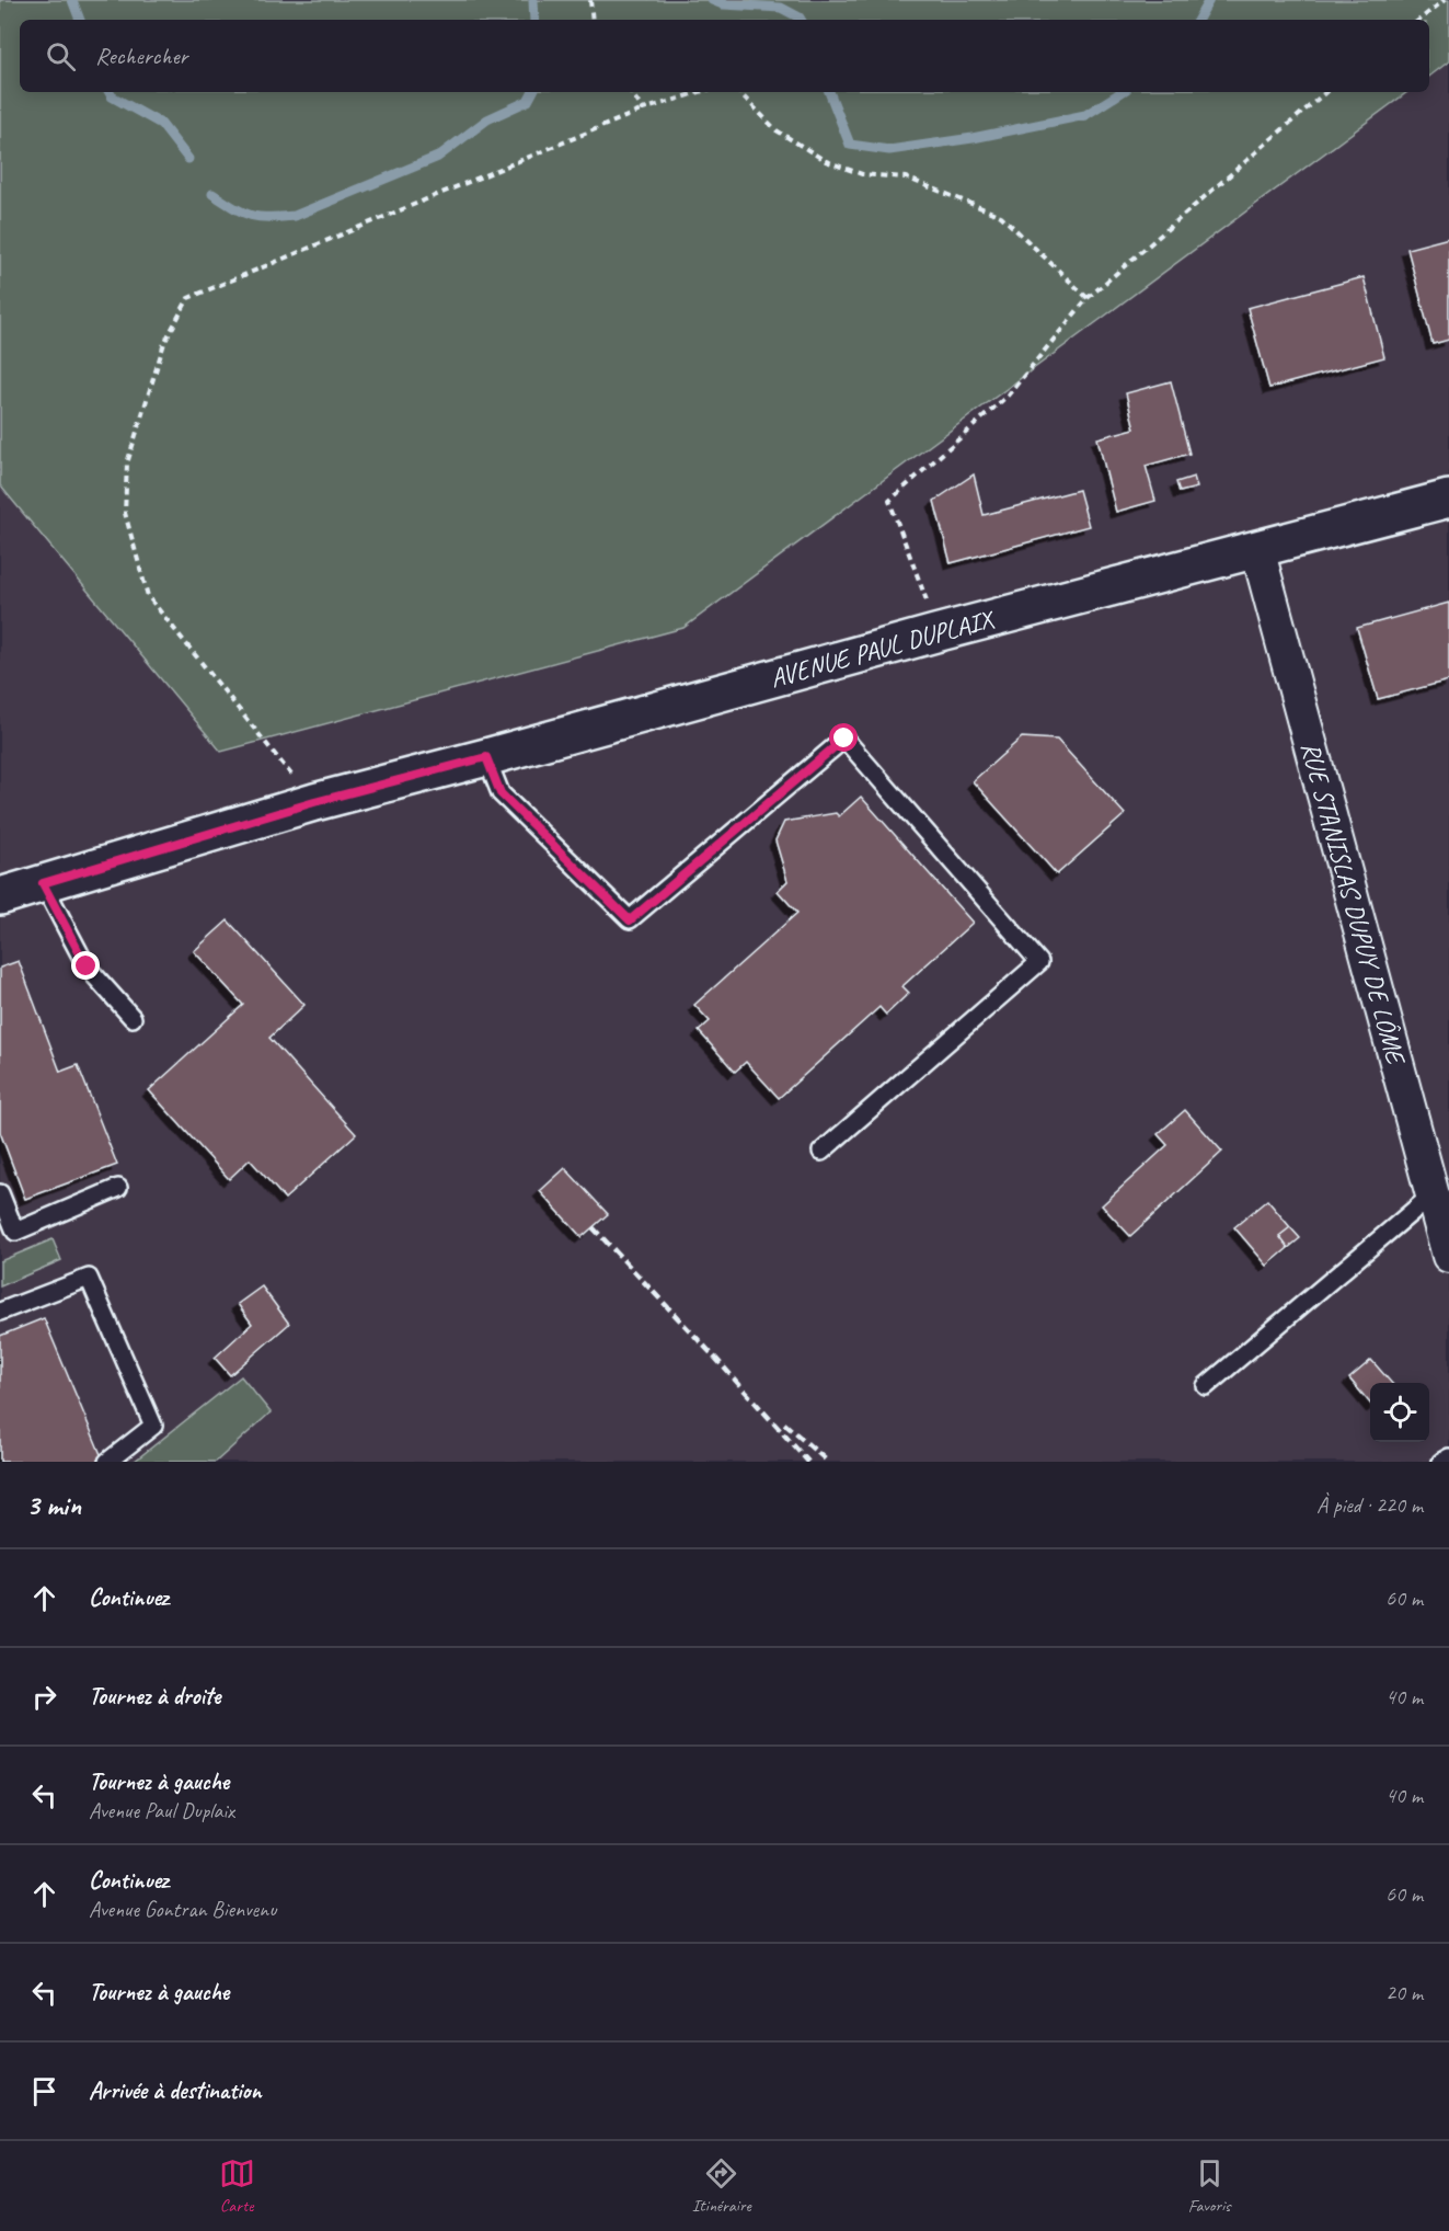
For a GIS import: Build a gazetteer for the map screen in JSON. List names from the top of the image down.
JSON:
{
  "streets": {
    "main road": ["AVENUE PAUL DUPLAIX"],
    "street": ["RUE STANISLAS DUPUY DE LÔME"]
  },
  "crossings": [
    ["AVENUE PAUL DUPLAIX", "RUE STANISLAS DUPUY DE LÔME"]
  ],
  "page": {
    "search": "Rechercher",
    "heading": ["3 min", "À pied · 220 m"],
    "list": [
      ["Continuez", "60 m"],
      ["Tournez à droite", "40 m"],
      ["Tournez à gauche", "Avenue Paul Duplaix", "40 m"],
      ["Continuez", "Avenue Gontran Bienvenu", "60 m"],
      ["Tournez à gauche", "20 m"],
      "Arrivée à destination"
    ],
    "nav": ["Carte", "Itinéraire", "Favoris"]
  }
}
